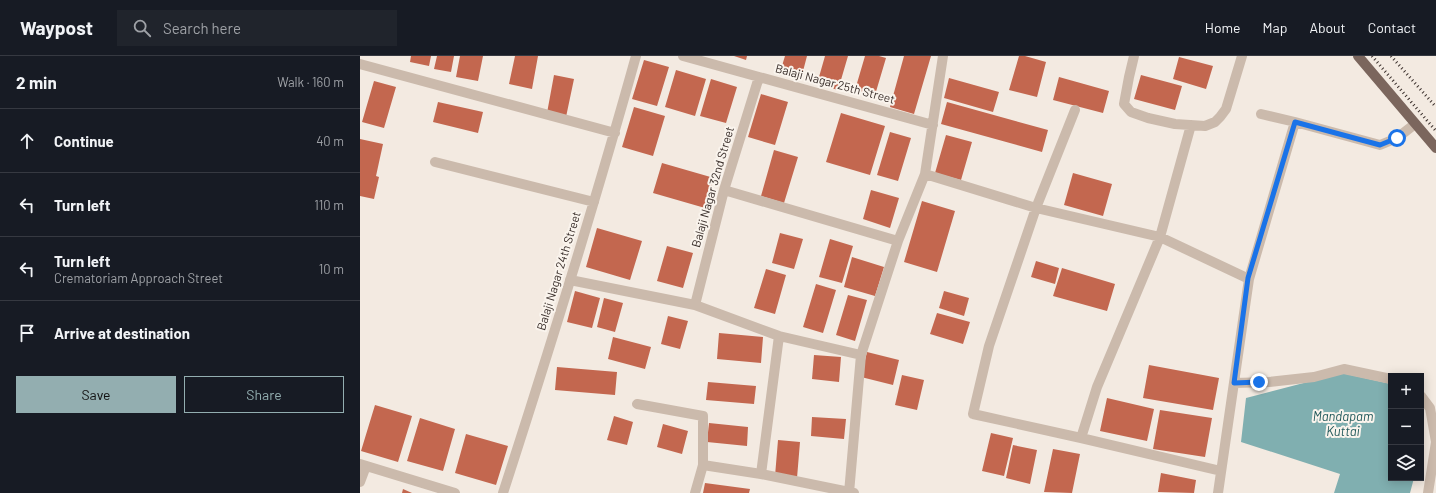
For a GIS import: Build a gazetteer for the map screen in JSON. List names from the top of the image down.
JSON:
{
  "streets": {
    "street": ["Balaji Nagar 25th Street", "Balaji Nagar 32nd Street", "Balaji Nagar 24th Street"]
  },
  "crossings": [
    ["Balaji Nagar 25th Street", "Balaji Nagar 32nd Street"]
  ],
  "water": ["Mandapam Kuttai"],
  "page": {
    "header": "Waypost",
    "search": "Search here",
    "nav": [
      "Home",
      "Map",
      "About",
      "Contact"
    ],
    "heading": ["2 min", "Walk · 160 m"],
    "list": [
      ["Continue", "40 m"],
      ["Turn left", "110 m"],
      ["Turn left", "Crematoriam Approach Street", "10 m"],
      "Arrive at destination"
    ],
    "buttons": ["Save", "Share"],
    "map_buttons": ["+", "−"]
  }
}
